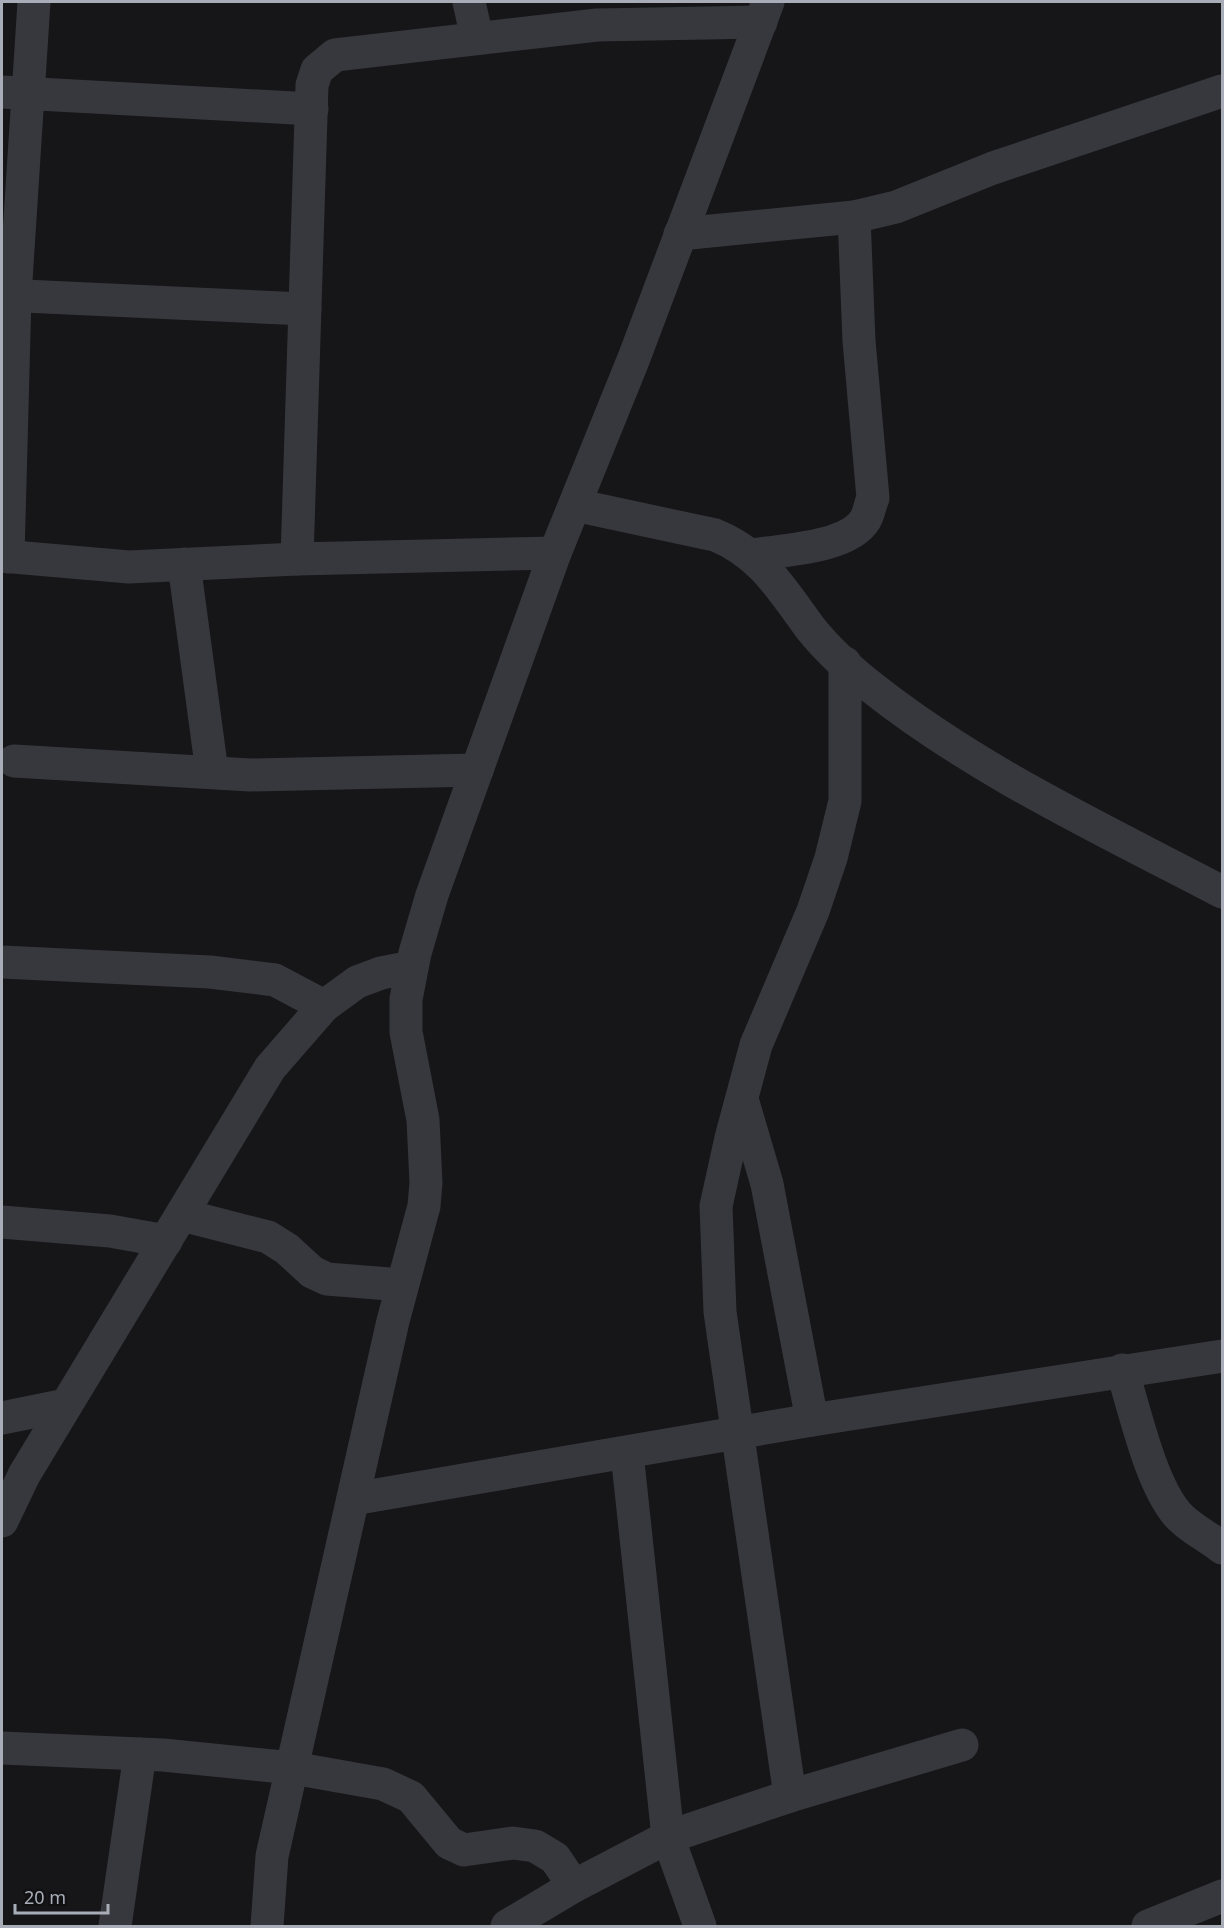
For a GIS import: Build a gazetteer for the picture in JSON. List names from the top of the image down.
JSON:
{
  "scale_bar": "20 m"
}
